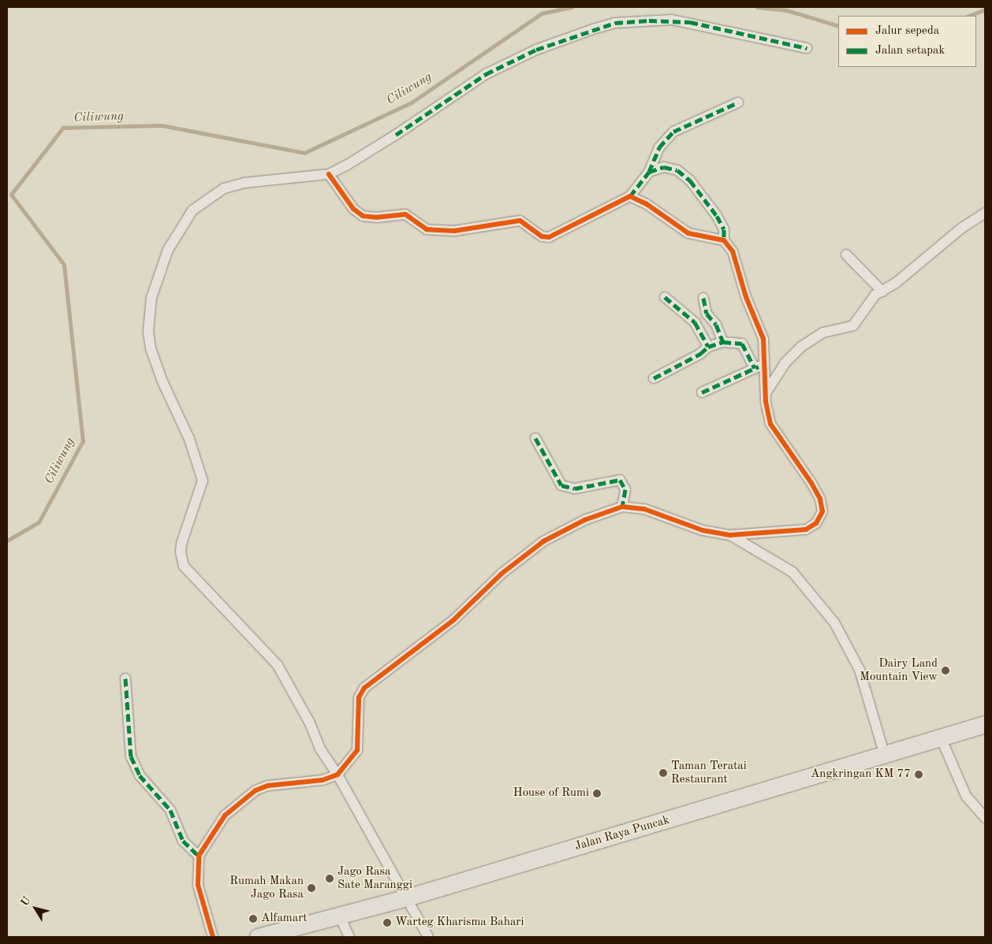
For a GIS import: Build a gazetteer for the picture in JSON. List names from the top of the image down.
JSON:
{
  "streets": {
    "highway": ["Jalan Raya Puncak"]
  },
  "water": ["Ciliwung"],
  "places": [
    "Dairy Land Mountain View",
    "Taman Teratai Restaurant",
    "Angkringan KM 77",
    "House of Rumi",
    "Jago Rasa Sate Maranggi",
    "Rumah Makan Jago Rasa",
    "Alfamart",
    "Warteg Kharisma Bahari"
  ],
  "legend": ["Jalur sepeda", "Jalan setapak"],
  "north": "top left"
}
